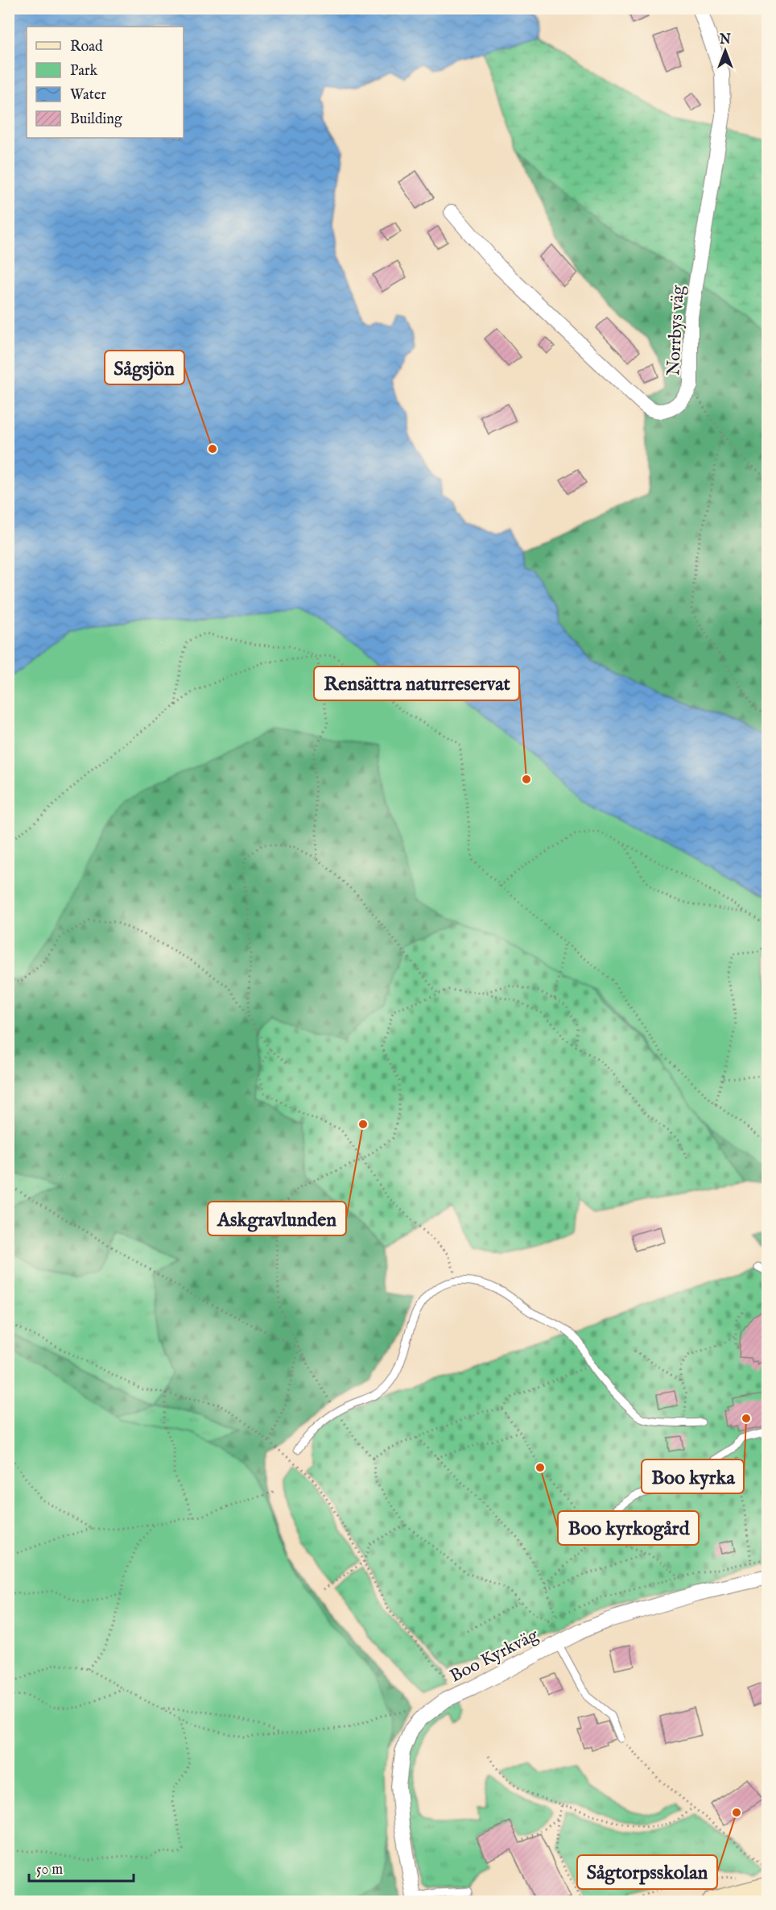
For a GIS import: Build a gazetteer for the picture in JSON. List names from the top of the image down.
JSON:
{
  "streets": {
    "street": ["Norrbys väg", "Boo Kyrkväg"]
  },
  "places": [
    "Sågsjön",
    "Rensättra naturreservat",
    "Askgravlunden",
    "Boo kyrka",
    "Boo kyrkogård",
    "Sågtorpsskolan"
  ],
  "legend": [
    "Road",
    "Park",
    "Water",
    "Building"
  ],
  "scale_bar": "50 m",
  "north": "top"
}
